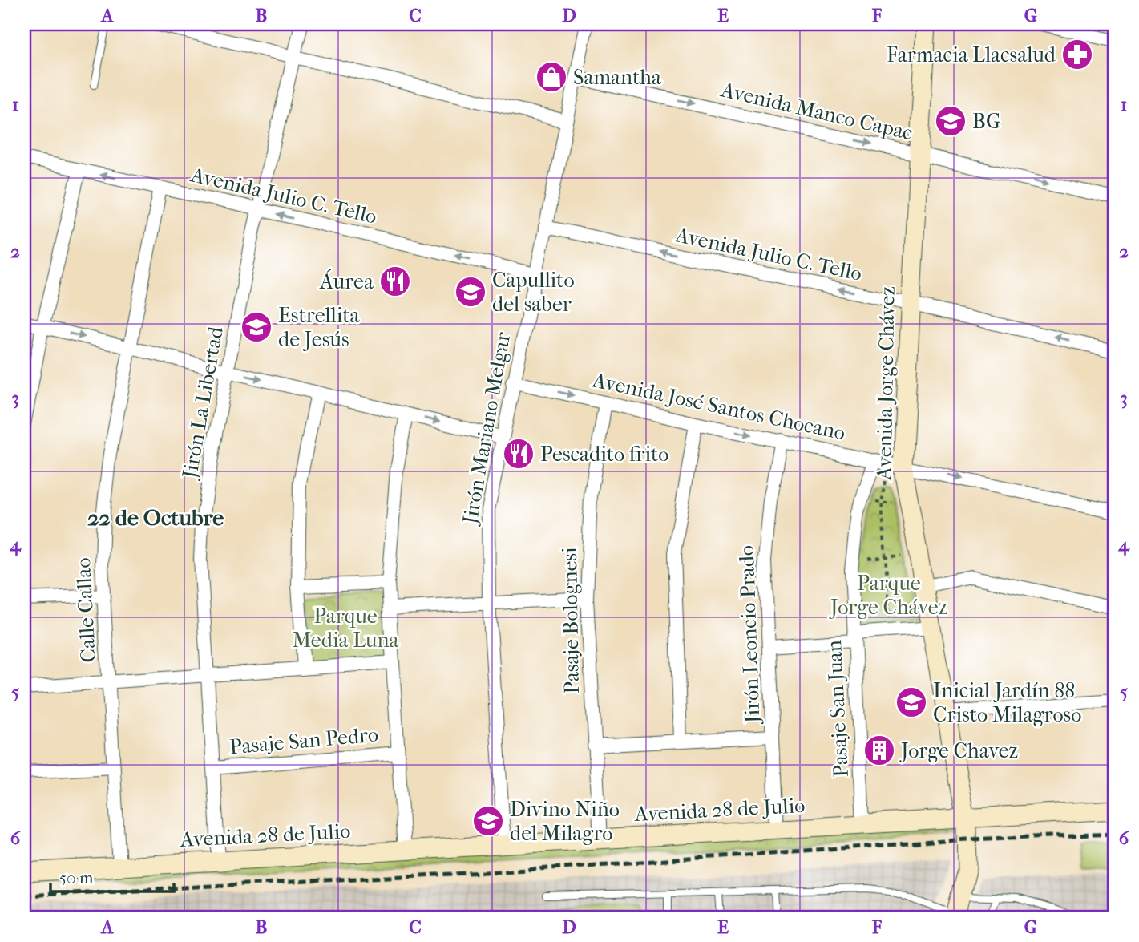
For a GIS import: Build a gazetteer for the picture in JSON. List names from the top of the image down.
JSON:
{
  "streets": {
    "street": [
      "Avenida Manco Capac",
      "Avenida Julio C. Tello",
      "Avenida Jorge Chávez",
      "Jirón La Libertad",
      "Avenida José Santos Chocano",
      "Jirón Mariano Melgar",
      "Calle Callao",
      "Pasaje Bolognesi",
      "Jirón Leoncio Prado",
      "Pasaje San Juan",
      "Pasaje San Pedro",
      "Avenida 28 de Julio"
    ]
  },
  "crossings": [
    ["Avenida Manco Capac", "Avenida Jorge Chávez"],
    ["Avenida Manco Capac", "Jirón Mariano Melgar"],
    ["Avenida Julio C. Tello", "Avenida Jorge Chávez"],
    ["Avenida Julio C. Tello", "Jirón La Libertad"],
    ["Avenida Julio C. Tello", "Jirón Mariano Melgar"],
    ["Avenida Julio C. Tello", "Calle Callao"],
    ["Avenida Jorge Chávez", "Avenida José Santos Chocano"],
    ["Avenida Jorge Chávez", "Pasaje San Juan"],
    ["Avenida Jorge Chávez", "Avenida 28 de Julio"],
    ["Jirón La Libertad", "Pasaje San Pedro"],
    ["Jirón La Libertad", "Avenida 28 de Julio"],
    ["Avenida José Santos Chocano", "Jirón Mariano Melgar"],
    ["Avenida José Santos Chocano", "Pasaje Bolognesi"],
    ["Avenida José Santos Chocano", "Jirón Leoncio Prado"],
    ["Avenida José Santos Chocano", "Pasaje San Juan"],
    ["Jirón Mariano Melgar", "Avenida 28 de Julio"],
    ["Calle Callao", "Avenida 28 de Julio"],
    ["Pasaje Bolognesi", "Avenida 28 de Julio"],
    ["Jirón Leoncio Prado", "Avenida 28 de Julio"],
    ["Pasaje San Juan", "Avenida 28 de Julio"]
  ],
  "one_way": ["Avenida Manco Capac", "Avenida Julio C. Tello"],
  "districts": ["22 de Octubre"],
  "parks": ["Parque Jorge Chávez", "Parque Media Luna"],
  "places": {
    "pharmacy": ["Farmacia Llacsalud"],
    "shop": ["Samantha"],
    "school or university": [
      "BG",
      "Capullito del saber",
      "Estrellita de Jesús",
      "Inicial Jardín 88 Cristo Milagroso",
      "Divino Niño del Milagro"
    ],
    "restaurant": ["Áurea", "Pescadito frito"],
    "building": ["Jorge Chavez"]
  },
  "scale_bar": "50 m",
  "grid": {
    "columns": [
      "A",
      "B",
      "C",
      "D",
      "E",
      "F",
      "G"
    ],
    "rows": [
      "1",
      "2",
      "3",
      "4",
      "5",
      "6"
    ]
  }
}
